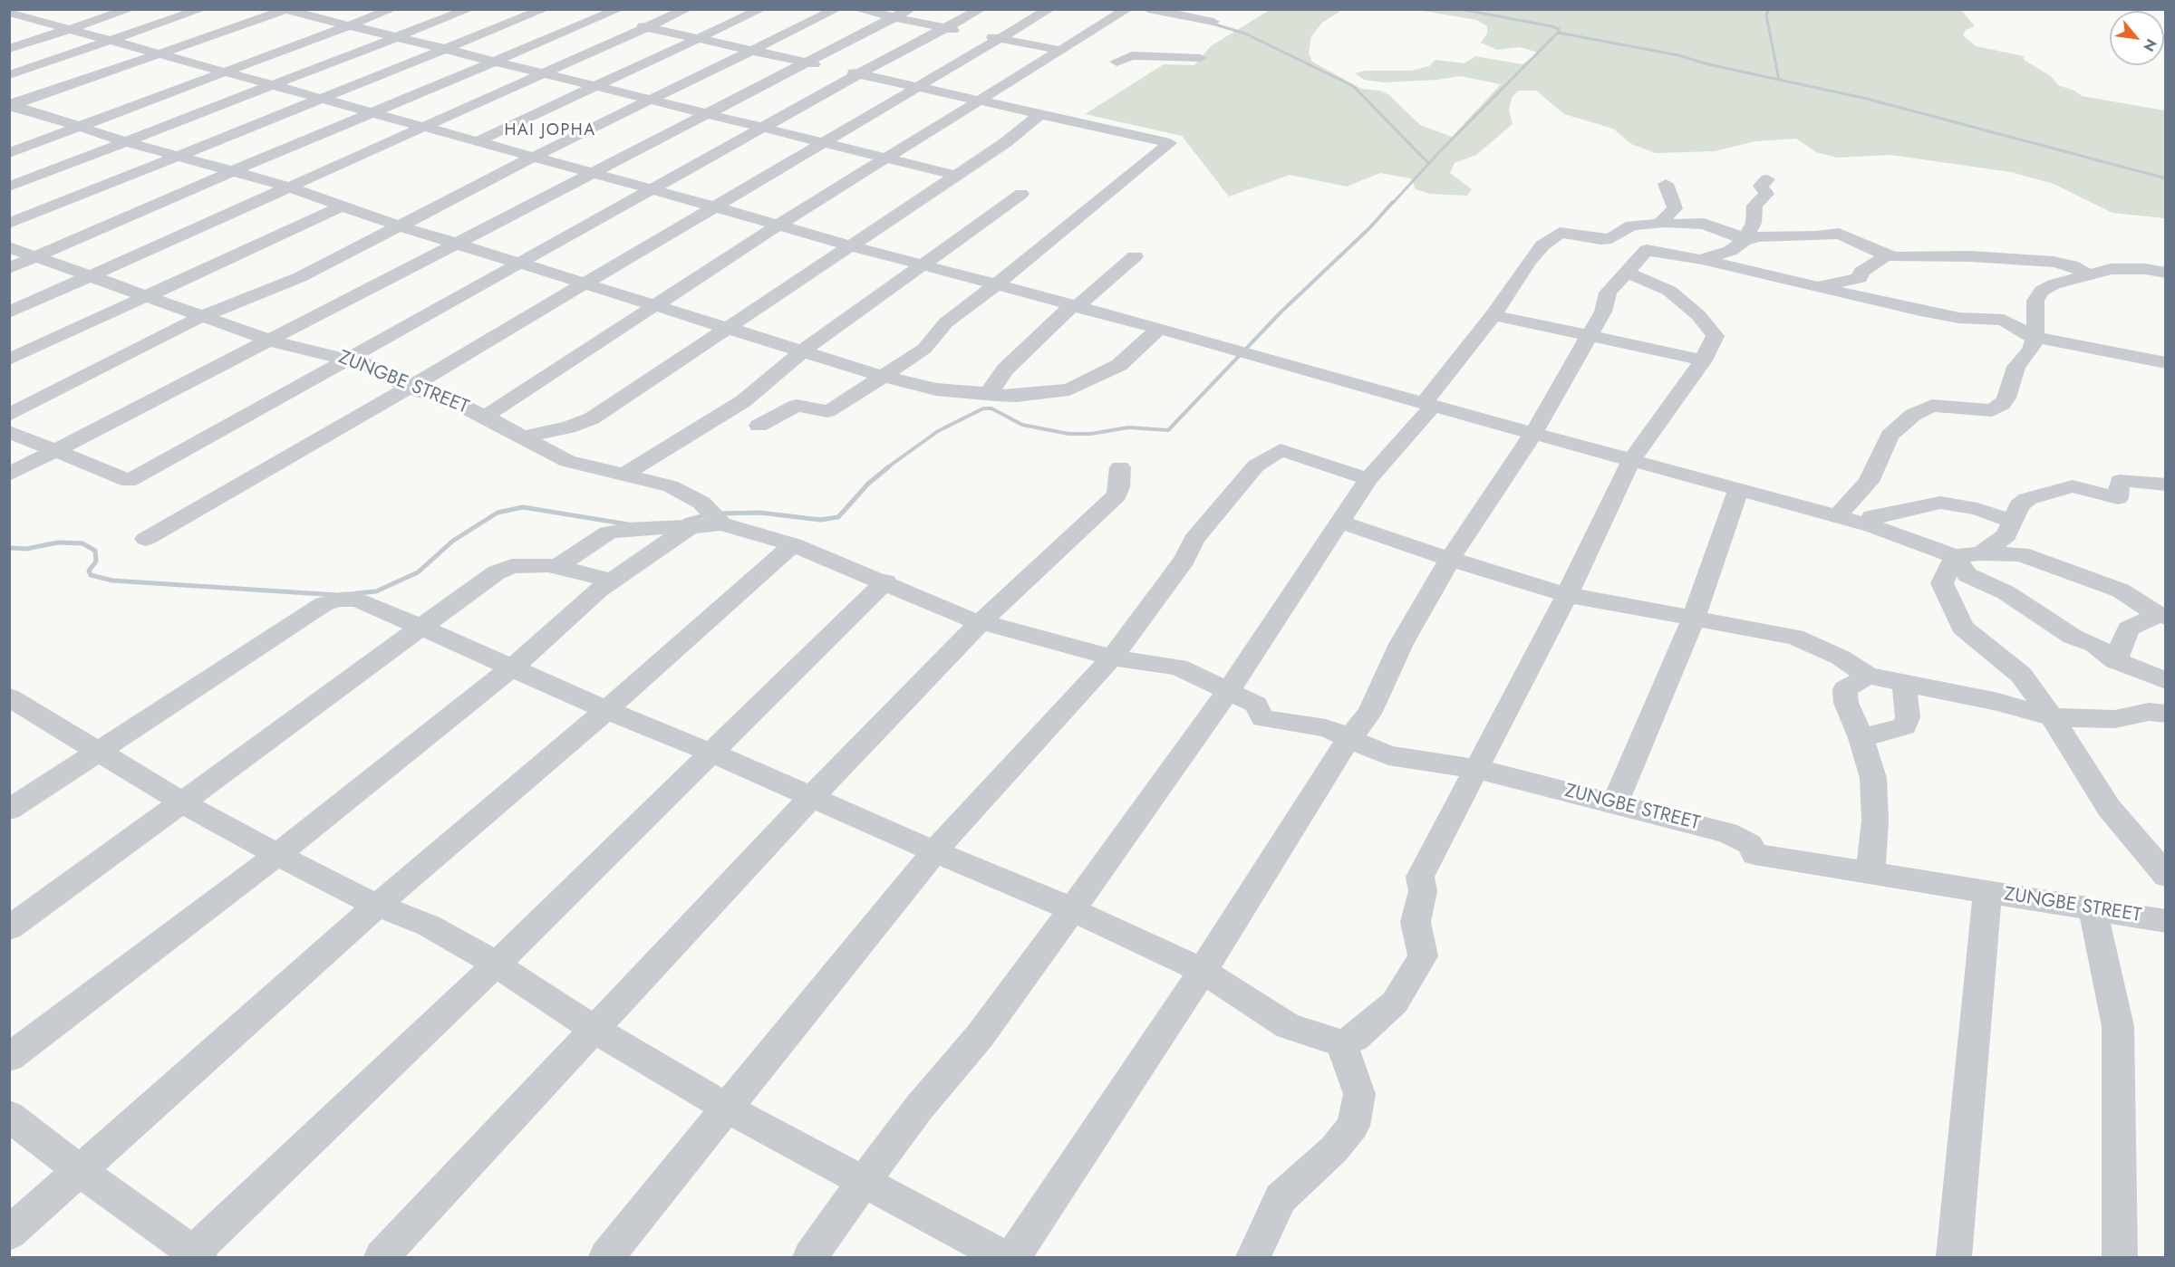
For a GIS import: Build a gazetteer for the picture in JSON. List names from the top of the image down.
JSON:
{
  "streets": {
    "street": ["ZUNGBE STREET"]
  },
  "districts": ["HAI JOPHA"],
  "north": "bottom right"
}
